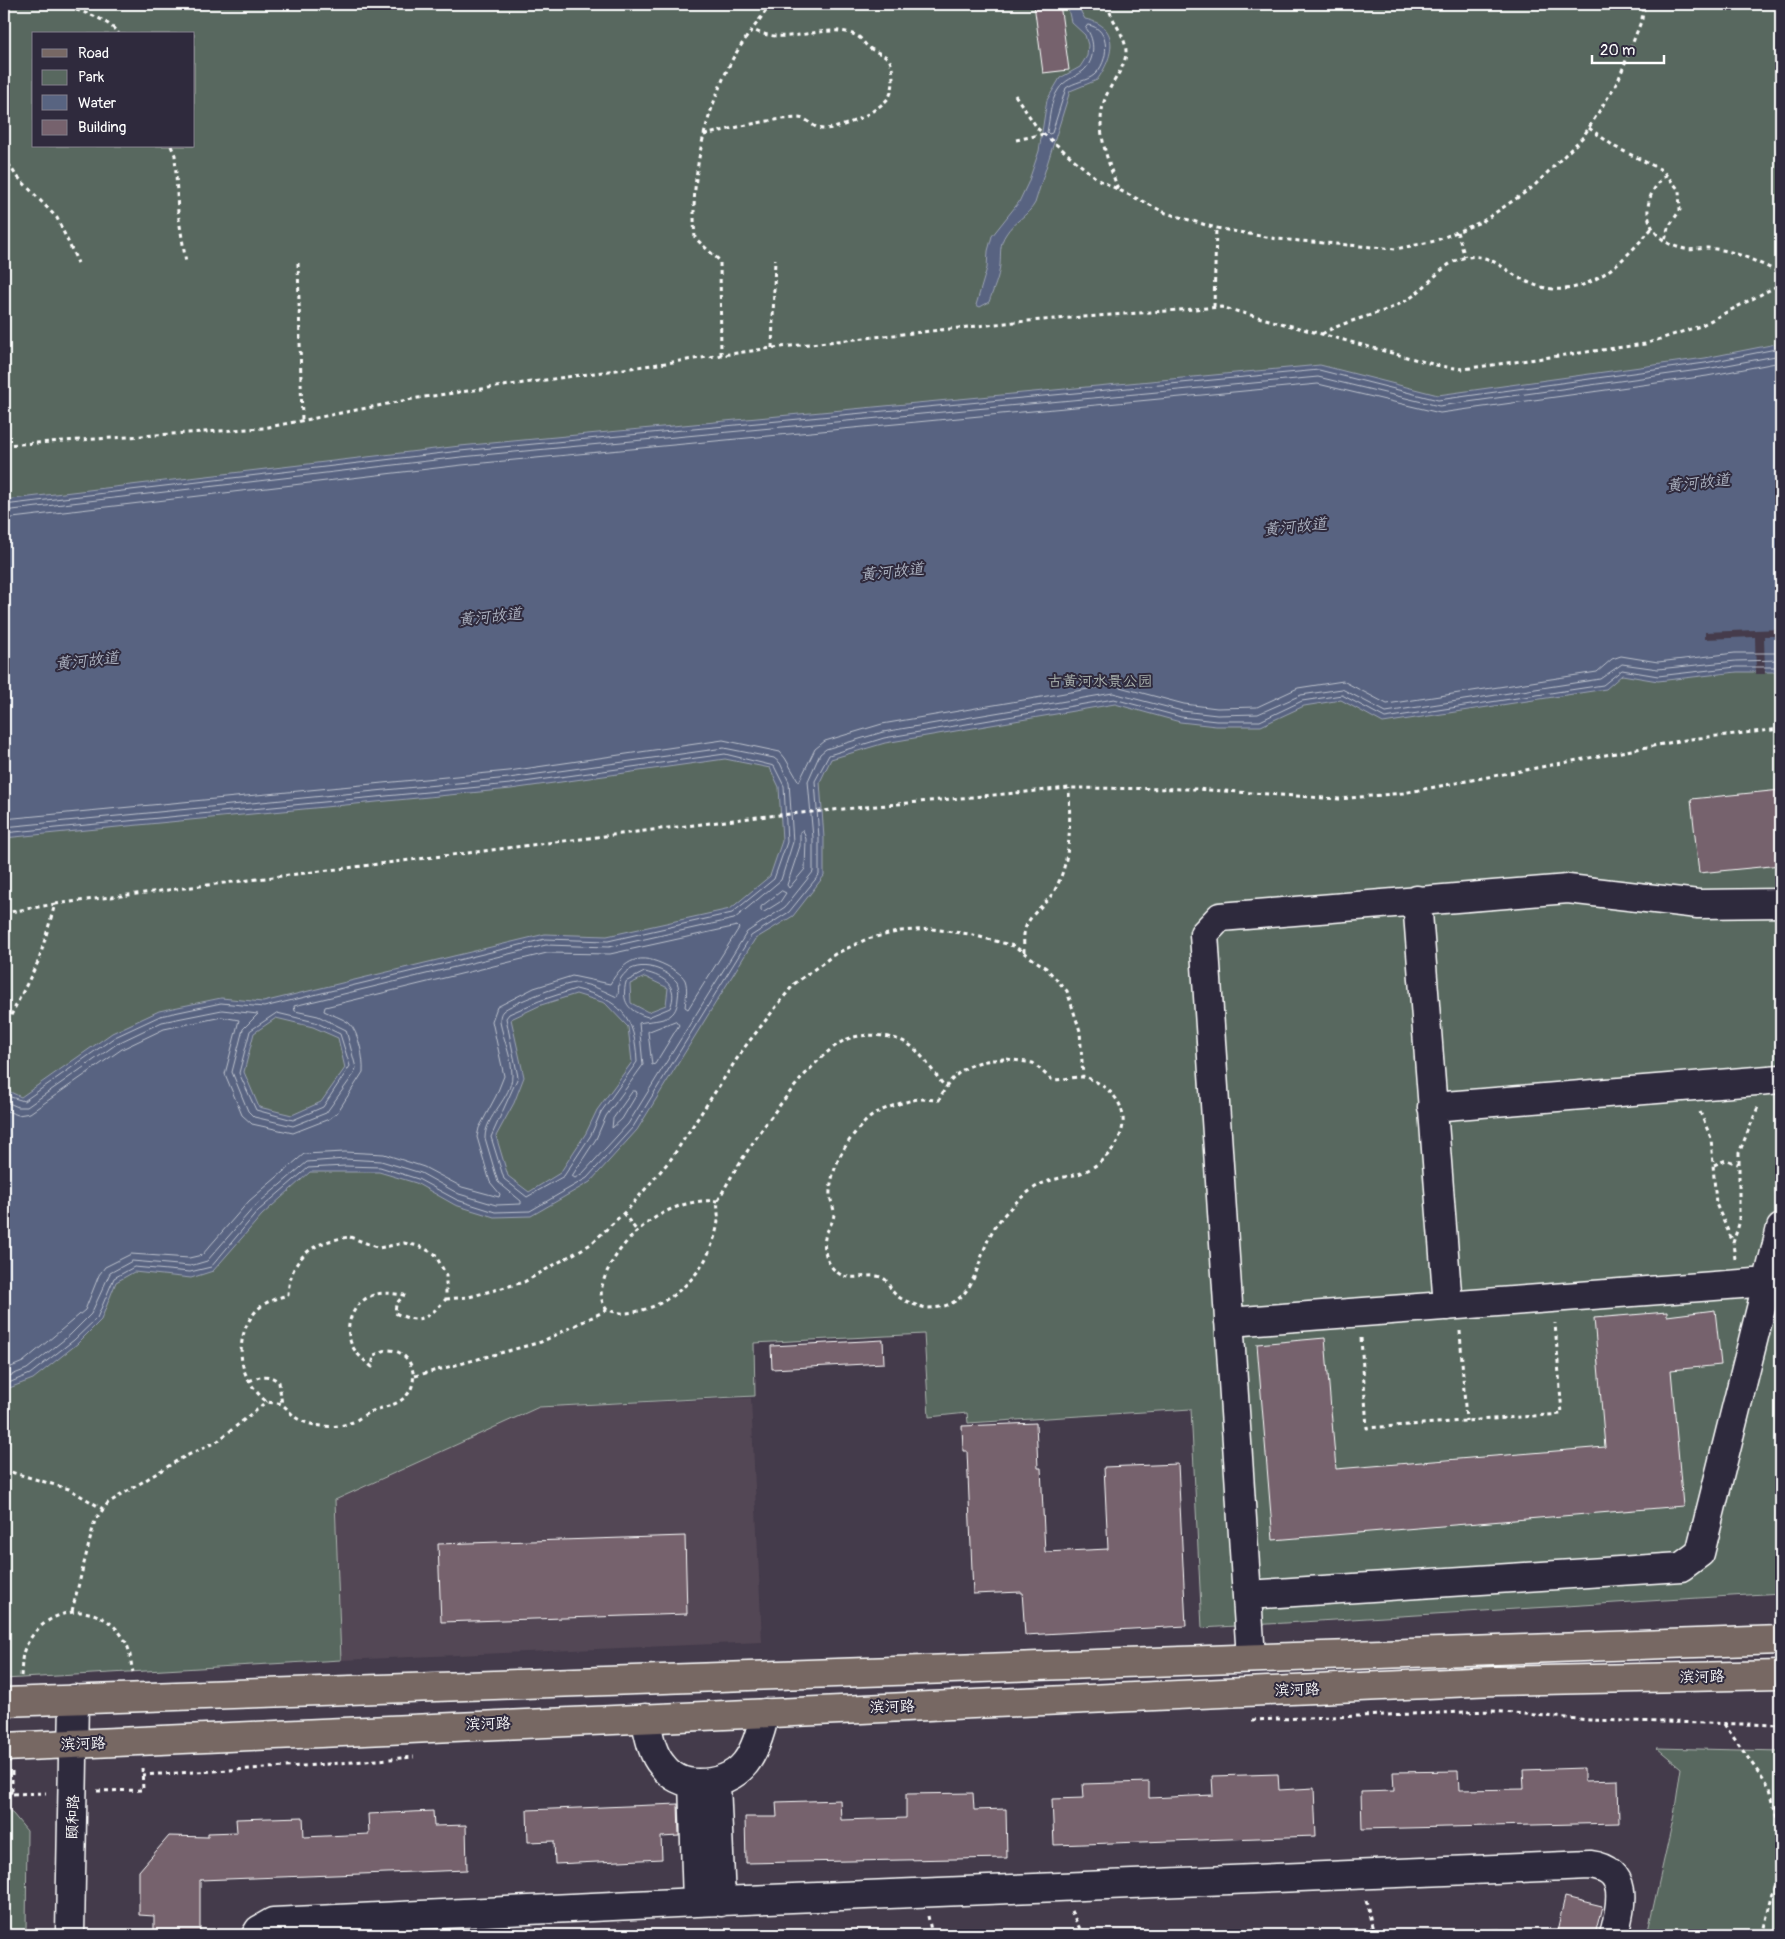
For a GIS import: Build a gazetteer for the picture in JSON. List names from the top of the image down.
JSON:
{
  "streets": {
    "main road": ["滨河路"],
    "street": ["颐和路"]
  },
  "crossings": [
    ["滨河路", "颐和路"]
  ],
  "water": ["黄河故道"],
  "parks": ["古黄河水景公园"],
  "legend": [
    "Road",
    "Park",
    "Water",
    "Building"
  ],
  "scale_bar": "20 m"
}
